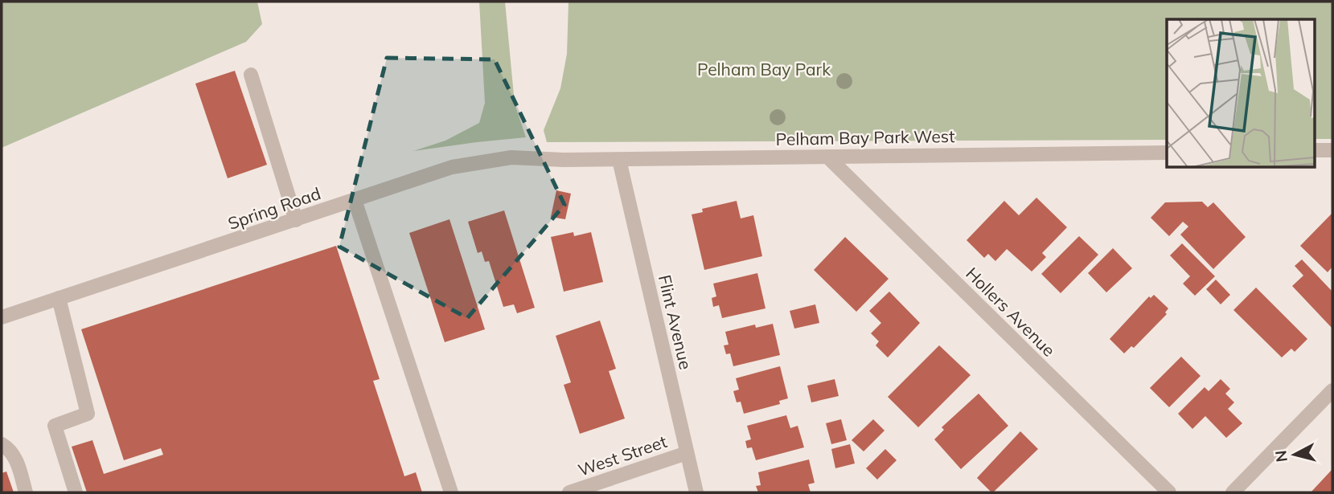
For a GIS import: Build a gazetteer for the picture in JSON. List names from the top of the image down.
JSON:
{
  "streets": {
    "street": [
      "Pelham Bay Park West",
      "Spring Road",
      "Hollers Avenue",
      "Flint Avenue",
      "West Street"
    ]
  },
  "crossings": [
    ["Pelham Bay Park West", "Spring Road"],
    ["Pelham Bay Park West", "Hollers Avenue"],
    ["Pelham Bay Park West", "Flint Avenue"],
    ["Flint Avenue", "West Street"]
  ],
  "parks": ["Pelham Bay Park"],
  "north": "left"
}
